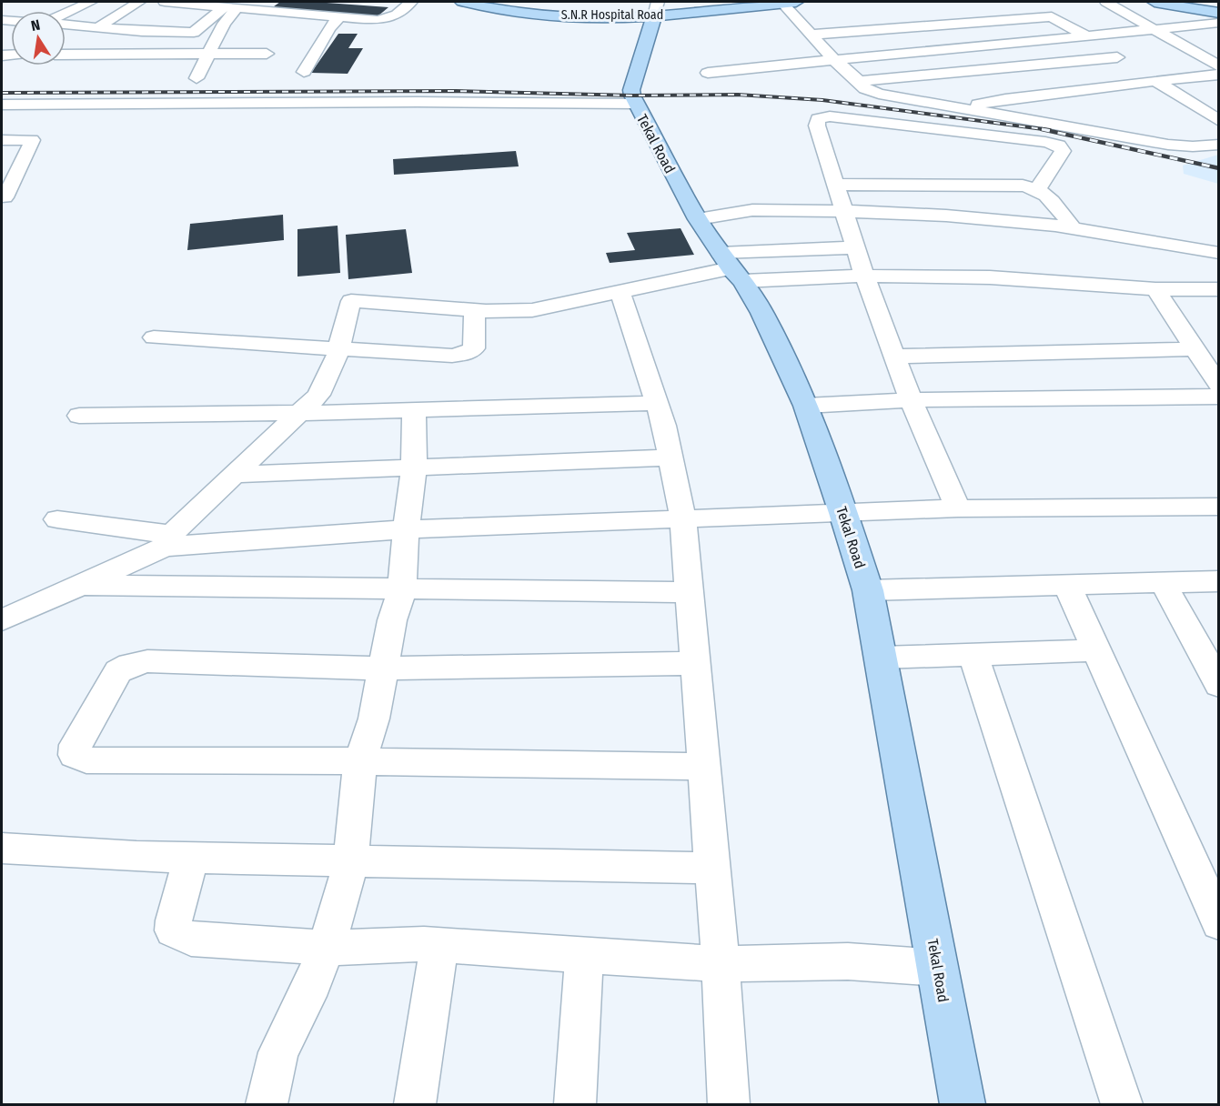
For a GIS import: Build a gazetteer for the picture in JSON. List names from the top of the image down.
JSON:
{
  "streets": {
    "main road": ["S.N.R Hospital Road", "Tekal Road"]
  },
  "crossings": [
    ["S.N.R Hospital Road", "Tekal Road"]
  ],
  "north": "top"
}
